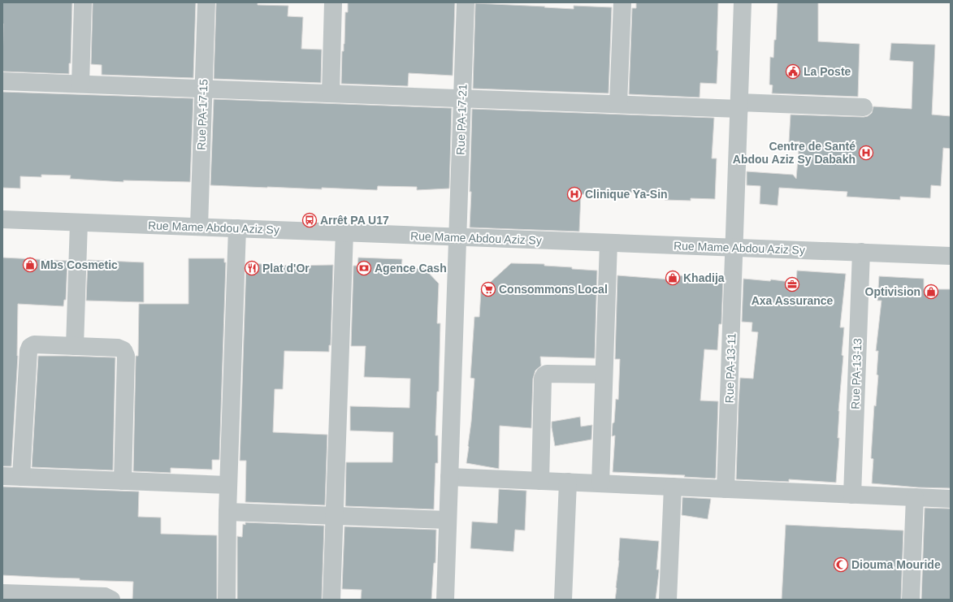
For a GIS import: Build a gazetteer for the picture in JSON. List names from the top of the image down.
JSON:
{
  "streets": {
    "street": [
      "Rue PA-17-15",
      "Rue PA-17-21",
      "Rue Mame Abdou Aziz Sy",
      "Rue PA-13-11",
      "Rue PA-13-13"
    ]
  },
  "crossings": [
    ["Rue PA-17-15", "Rue Mame Abdou Aziz Sy"],
    ["Rue PA-17-21", "Rue Mame Abdou Aziz Sy"],
    ["Rue Mame Abdou Aziz Sy", "Rue PA-13-11"],
    ["Rue Mame Abdou Aziz Sy", "Rue PA-13-13"]
  ],
  "places": {
    "public building": ["La Poste"],
    "hospital": ["Centre de Santé Abdou Aziz Sy Dabakh", "Clinique Ya-Sin"],
    "bus stop": ["Arrêt PA U17"],
    "shop": ["Mbs Cosmetic", "Khadija", "Optivision"],
    "restaurant": ["Plat d'Or"],
    "bank": ["Agence Cash"],
    "office": ["Axa Assurance"],
    "supermarket": ["Consommons Local"],
    "mosque": ["Diouma Mouride"]
  }
}
